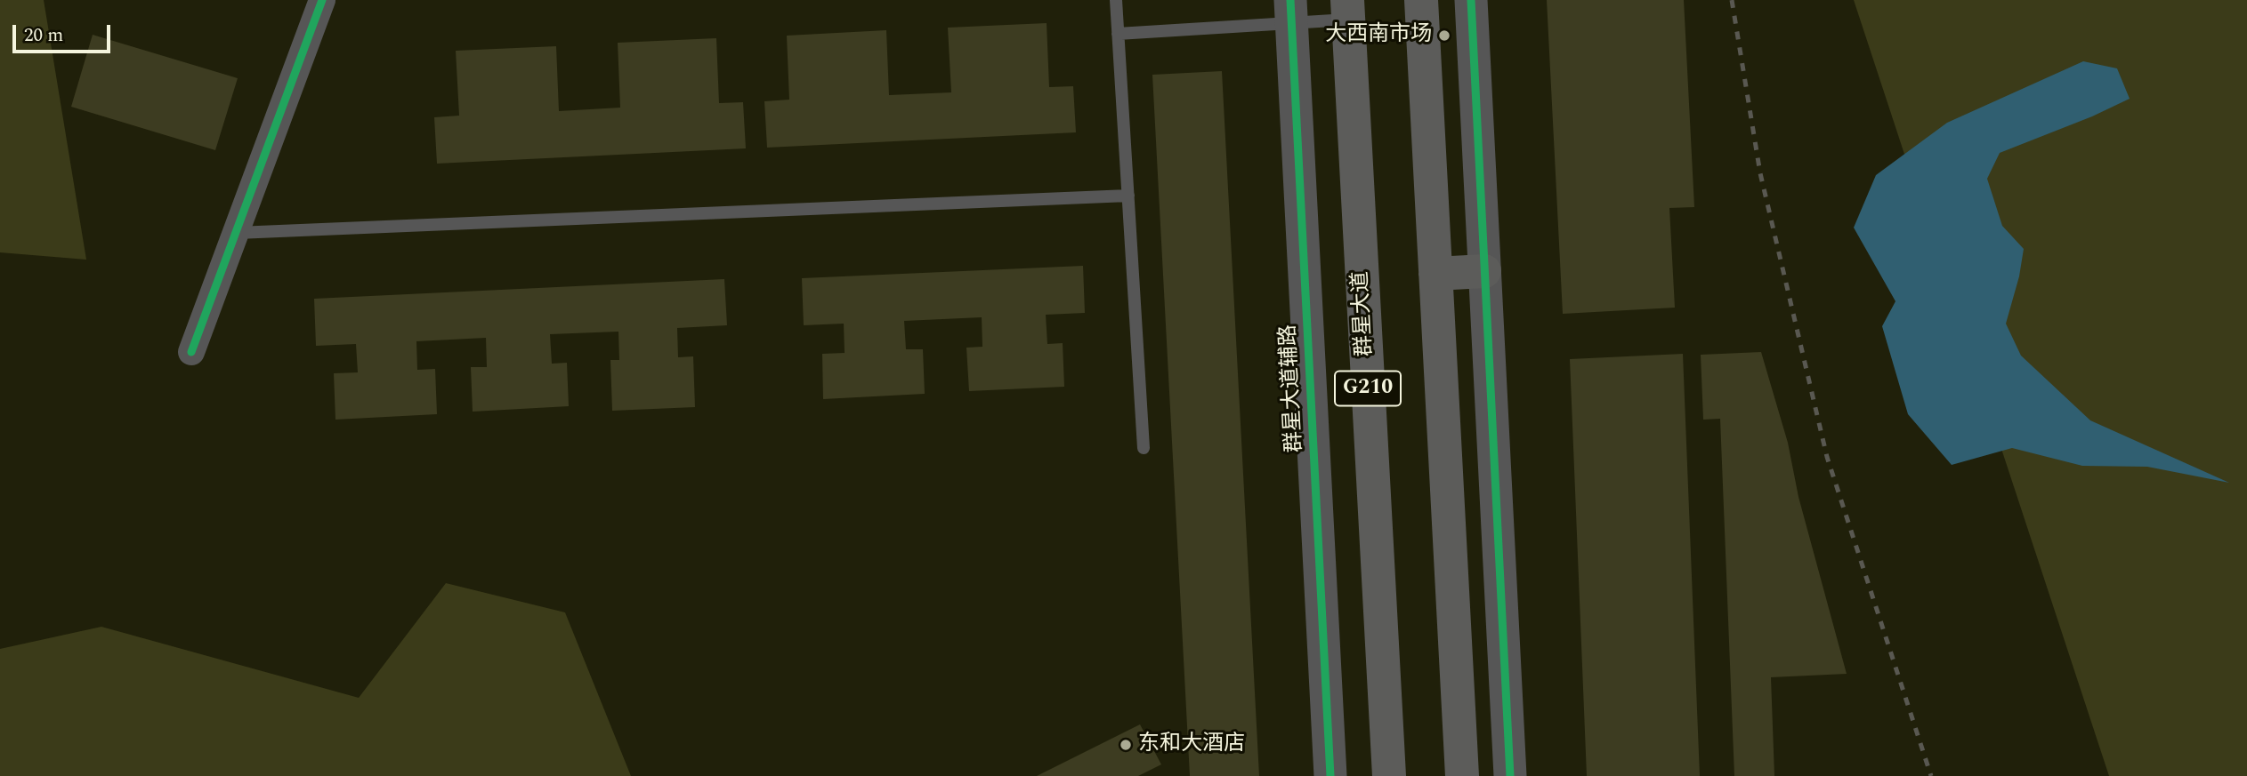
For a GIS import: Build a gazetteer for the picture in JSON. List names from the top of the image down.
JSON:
{
  "streets": {
    "highway": ["群星大道", "G210"],
    "street": ["群星大道辅路"]
  },
  "places": ["大西南市场", "东和大酒店"],
  "scale_bar": "20 m"
}
